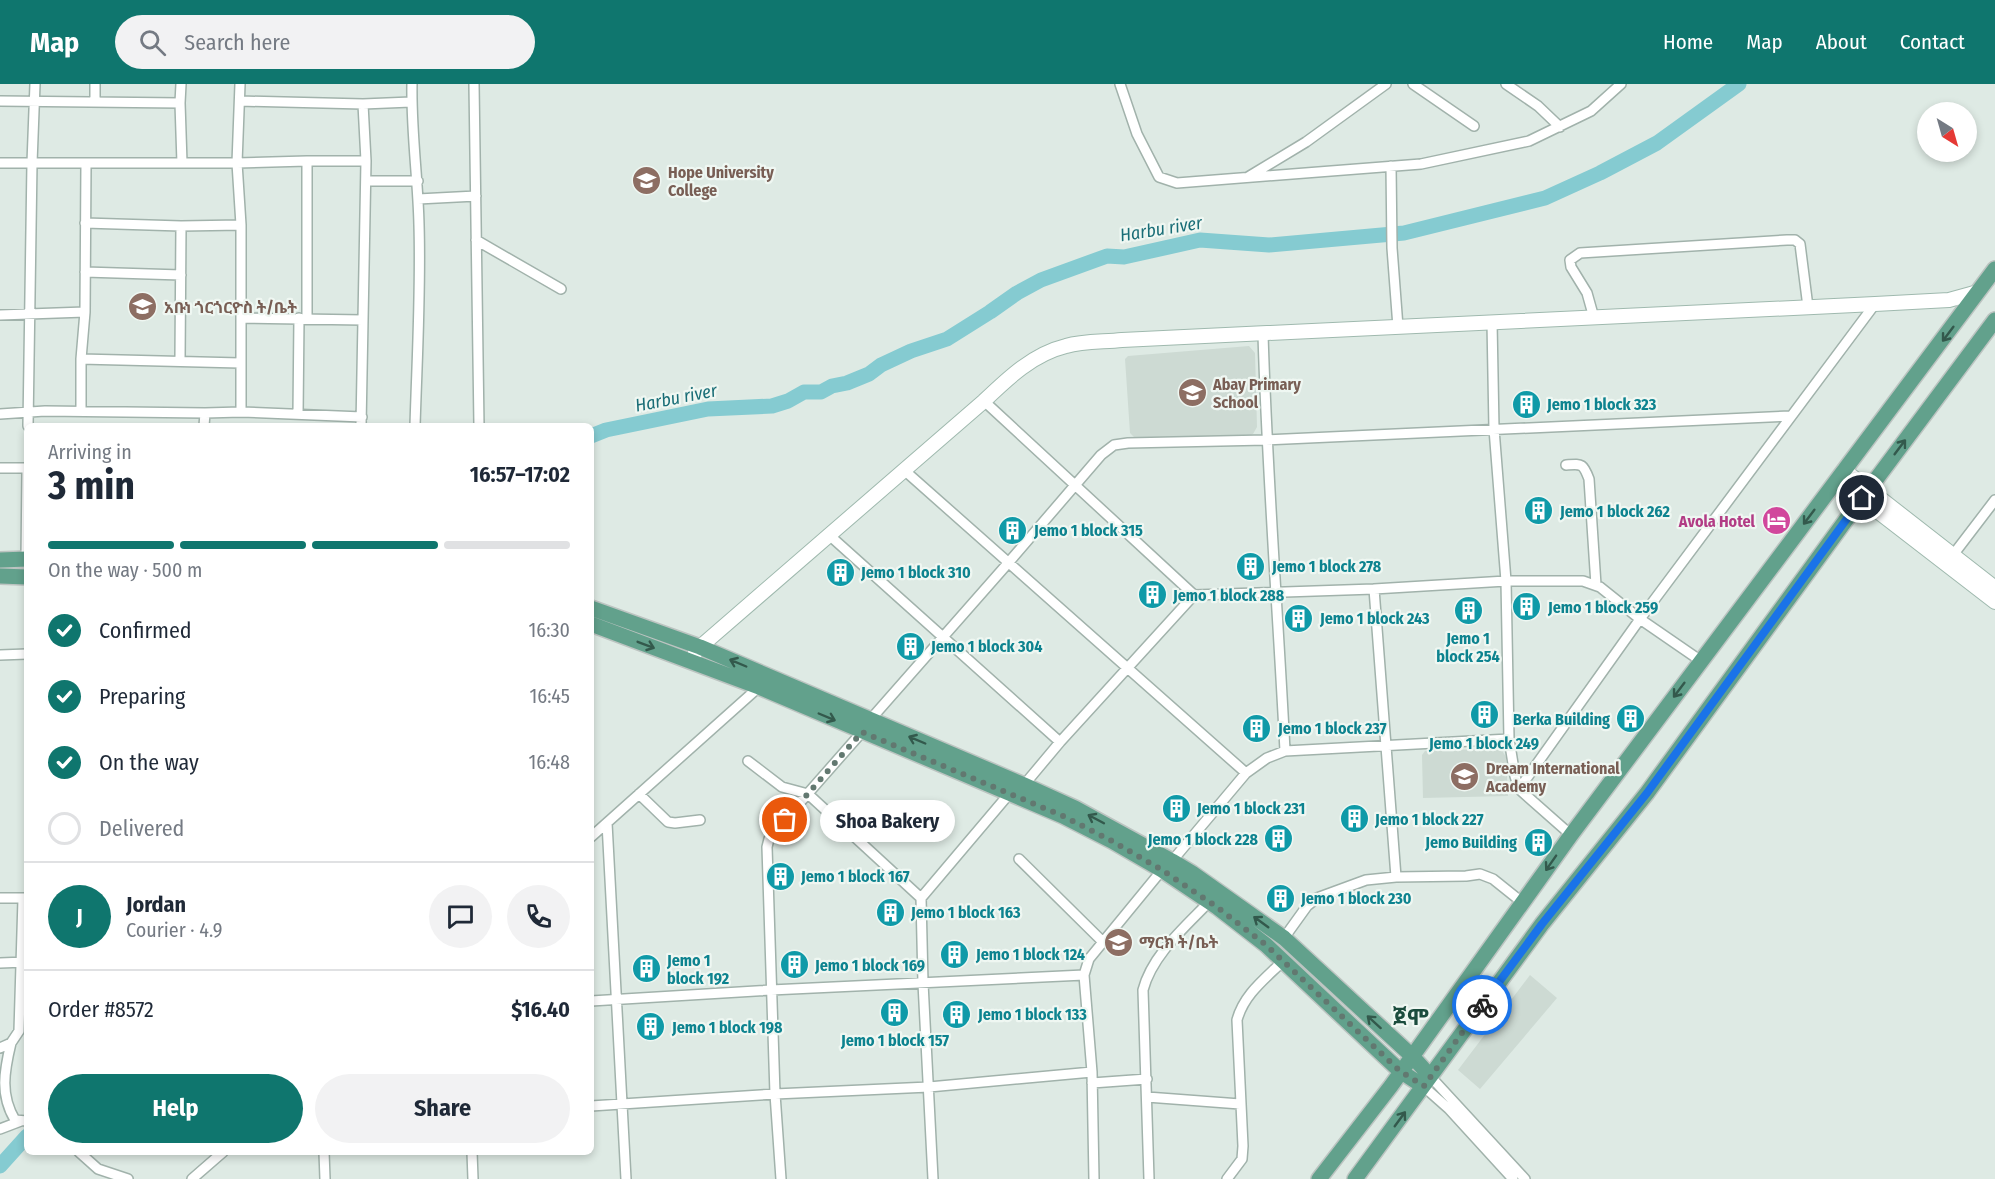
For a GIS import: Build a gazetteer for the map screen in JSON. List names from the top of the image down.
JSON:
{
  "districts": ["ጀሞ"],
  "water": ["Harbu river"],
  "places": {
    "school or university": [
      "Hope University College",
      "አቡነ ጎርጎርዮስ ት/ቤት",
      "Abay Primary School",
      "Dream International Academy",
      "ማርክ ት/ቤት"
    ],
    "building": [
      "Jemo 1 block 323",
      "Jemo 1 block 262",
      "Jemo 1 block 315",
      "Jemo 1 block 278",
      "Jemo 1 block 310",
      "Jemo 1 block 288",
      "Jemo 1 block 259",
      "Jemo 1 block 254",
      "Jemo 1 block 243",
      "Jemo 1 block 304",
      "Jemo 1 block 249",
      "Berka Building",
      "Jemo 1 block 237",
      "Jemo 1 block 231",
      "Jemo 1 block 227",
      "Jemo 1 block 228",
      "Jemo Building",
      "Jemo 1 block 167",
      "Jemo 1 block 230",
      "Jemo 1 block 163",
      "Jemo 1 block 124",
      "Jemo 1 block 169",
      "Jemo 1 block 192",
      "Jemo 1 block 157",
      "Jemo 1 block 133",
      "Jemo 1 block 198"
    ],
    "hotel": ["Avola Hotel"],
    "other": ["Shoa Bakery"]
  },
  "north": "bottom right",
  "page": {
    "header": "Map",
    "search": "Search here",
    "nav": [
      "Home",
      "Map",
      "About",
      "Contact"
    ],
    "heading": ["3 min", "Arriving in", "16:57–17:02"],
    "panel": [
      "Jordan",
      "Courier · 4.9",
      "Order #8572",
      "$16.40"
    ],
    "bar": "On the way · 500 m",
    "list": [
      ["Confirmed", "16:30"],
      ["Preparing", "16:45"],
      ["On the way", "16:48"],
      "Delivered"
    ],
    "bubble": "Shoa Bakery",
    "round": "J",
    "buttons": ["Help", "Share"]
  }
}
